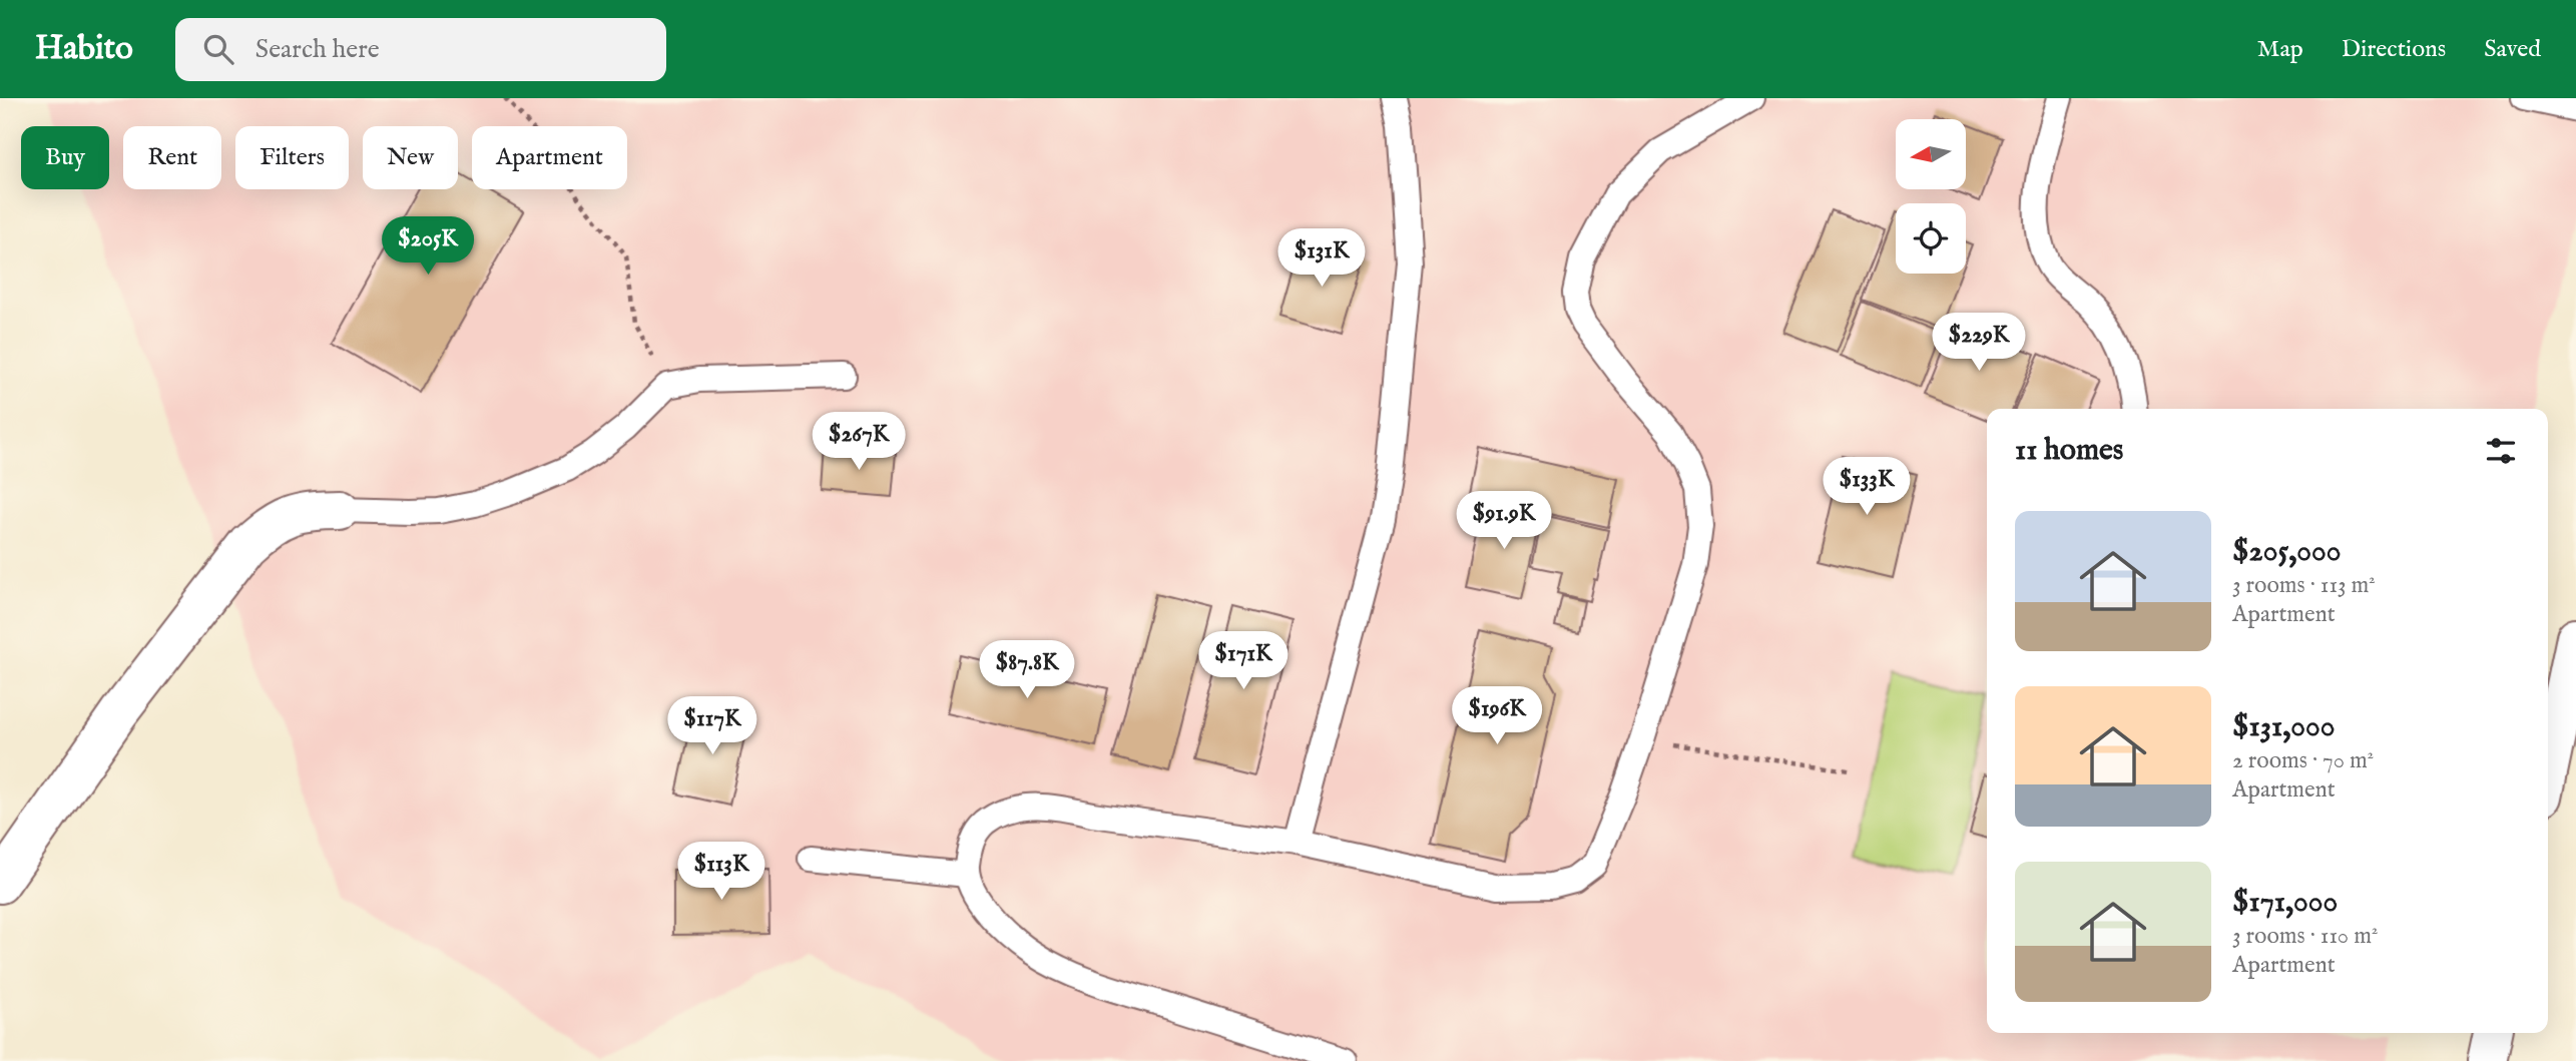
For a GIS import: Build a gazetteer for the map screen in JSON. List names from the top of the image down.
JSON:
{
  "north": "left",
  "page": {
    "header": "Habito",
    "search": "Search here",
    "nav": ["Map", "Directions", "Saved"],
    "chip": [
      "Buy",
      "Rent",
      "Filters",
      "New",
      "Apartment"
    ],
    "price": [
      "$205K",
      "$131K",
      "$229K",
      "$267K",
      "$133K",
      "$91.9K",
      "$171K",
      "$87.8K",
      "$196K",
      "$117K",
      "$113K"
    ],
    "heading": "11 homes",
    "list": [
      {
        "name": "$205,000",
        "note": "3 rooms · 113 m² · Apartment"
      },
      {
        "name": "$131,000",
        "note": "2 rooms · 70 m² · Apartment"
      },
      {
        "name": "$171,000",
        "note": "3 rooms · 110 m² · Apartment"
      }
    ]
  }
}
